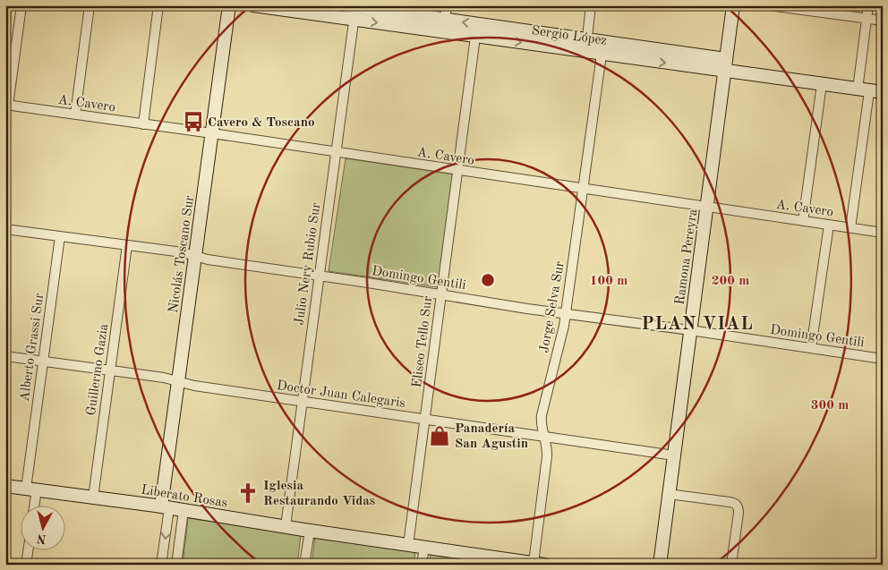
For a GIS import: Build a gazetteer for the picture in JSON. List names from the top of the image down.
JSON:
{
  "streets": {
    "street": [
      "Sergio López",
      "A. Cavero",
      "Nicolás Toscano Sur",
      "Ramona Pereyra",
      "Julio Nery Rubio Sur",
      "Domingo Gentili",
      "Jorge Selva Sur",
      "Eliseo Tello Sur",
      "Alberto Grassi Sur",
      "Guillermo Gazia",
      "Doctor Juan Calegaris",
      "Liberato Rosas"
    ]
  },
  "crossings": [
    ["Sergio López", "Ramona Pereyra"],
    ["Sergio López", "Julio Nery Rubio Sur"],
    ["Sergio López", "Jorge Selva Sur"],
    ["Sergio López", "Eliseo Tello Sur"],
    ["A. Cavero", "Nicolás Toscano Sur"],
    ["A. Cavero", "Ramona Pereyra"],
    ["A. Cavero", "Julio Nery Rubio Sur"],
    ["A. Cavero", "Jorge Selva Sur"],
    ["A. Cavero", "Eliseo Tello Sur"],
    ["Nicolás Toscano Sur", "Domingo Gentili"],
    ["Nicolás Toscano Sur", "Doctor Juan Calegaris"],
    ["Nicolás Toscano Sur", "Liberato Rosas"],
    ["Ramona Pereyra", "Domingo Gentili"],
    ["Ramona Pereyra", "Doctor Juan Calegaris"],
    ["Julio Nery Rubio Sur", "Domingo Gentili"],
    ["Julio Nery Rubio Sur", "Doctor Juan Calegaris"],
    ["Julio Nery Rubio Sur", "Liberato Rosas"],
    ["Domingo Gentili", "Jorge Selva Sur"],
    ["Domingo Gentili", "Eliseo Tello Sur"],
    ["Domingo Gentili", "Alberto Grassi Sur"],
    ["Domingo Gentili", "Guillermo Gazia"],
    ["Jorge Selva Sur", "Doctor Juan Calegaris"],
    ["Jorge Selva Sur", "Liberato Rosas"],
    ["Eliseo Tello Sur", "Doctor Juan Calegaris"],
    ["Eliseo Tello Sur", "Liberato Rosas"],
    ["Alberto Grassi Sur", "Doctor Juan Calegaris"],
    ["Alberto Grassi Sur", "Liberato Rosas"],
    ["Guillermo Gazia", "Doctor Juan Calegaris"],
    ["Guillermo Gazia", "Liberato Rosas"]
  ],
  "districts": ["PLAN VIAL"],
  "places": {
    "bus stop": ["Cavero & Toscano"],
    "shop": ["Panadería San Agustin"],
    "church": ["Iglesia Restaurando Vidas"]
  },
  "north": "bottom",
  "rings": ["100 m", "200 m", "300 m"]
}
